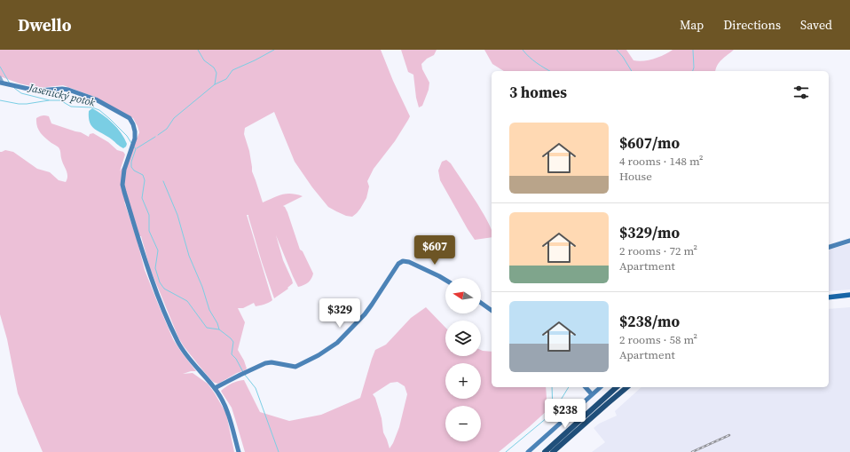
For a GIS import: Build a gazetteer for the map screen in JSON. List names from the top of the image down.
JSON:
{
  "water": ["Jasenický potok"],
  "north": "left",
  "page": {
    "header": "Dwello",
    "nav": ["Map", "Directions", "Saved"],
    "heading": "3 homes",
    "list": [
      {
        "name": "$607/mo",
        "note": "4 rooms · 148 m² · House"
      },
      {
        "name": "$329/mo",
        "note": "2 rooms · 72 m² · Apartment"
      },
      {
        "name": "$238/mo",
        "note": "2 rooms · 58 m² · Apartment"
      }
    ],
    "price": ["$607", "$329", "$238"],
    "map_buttons": ["+", "−"]
  }
}
